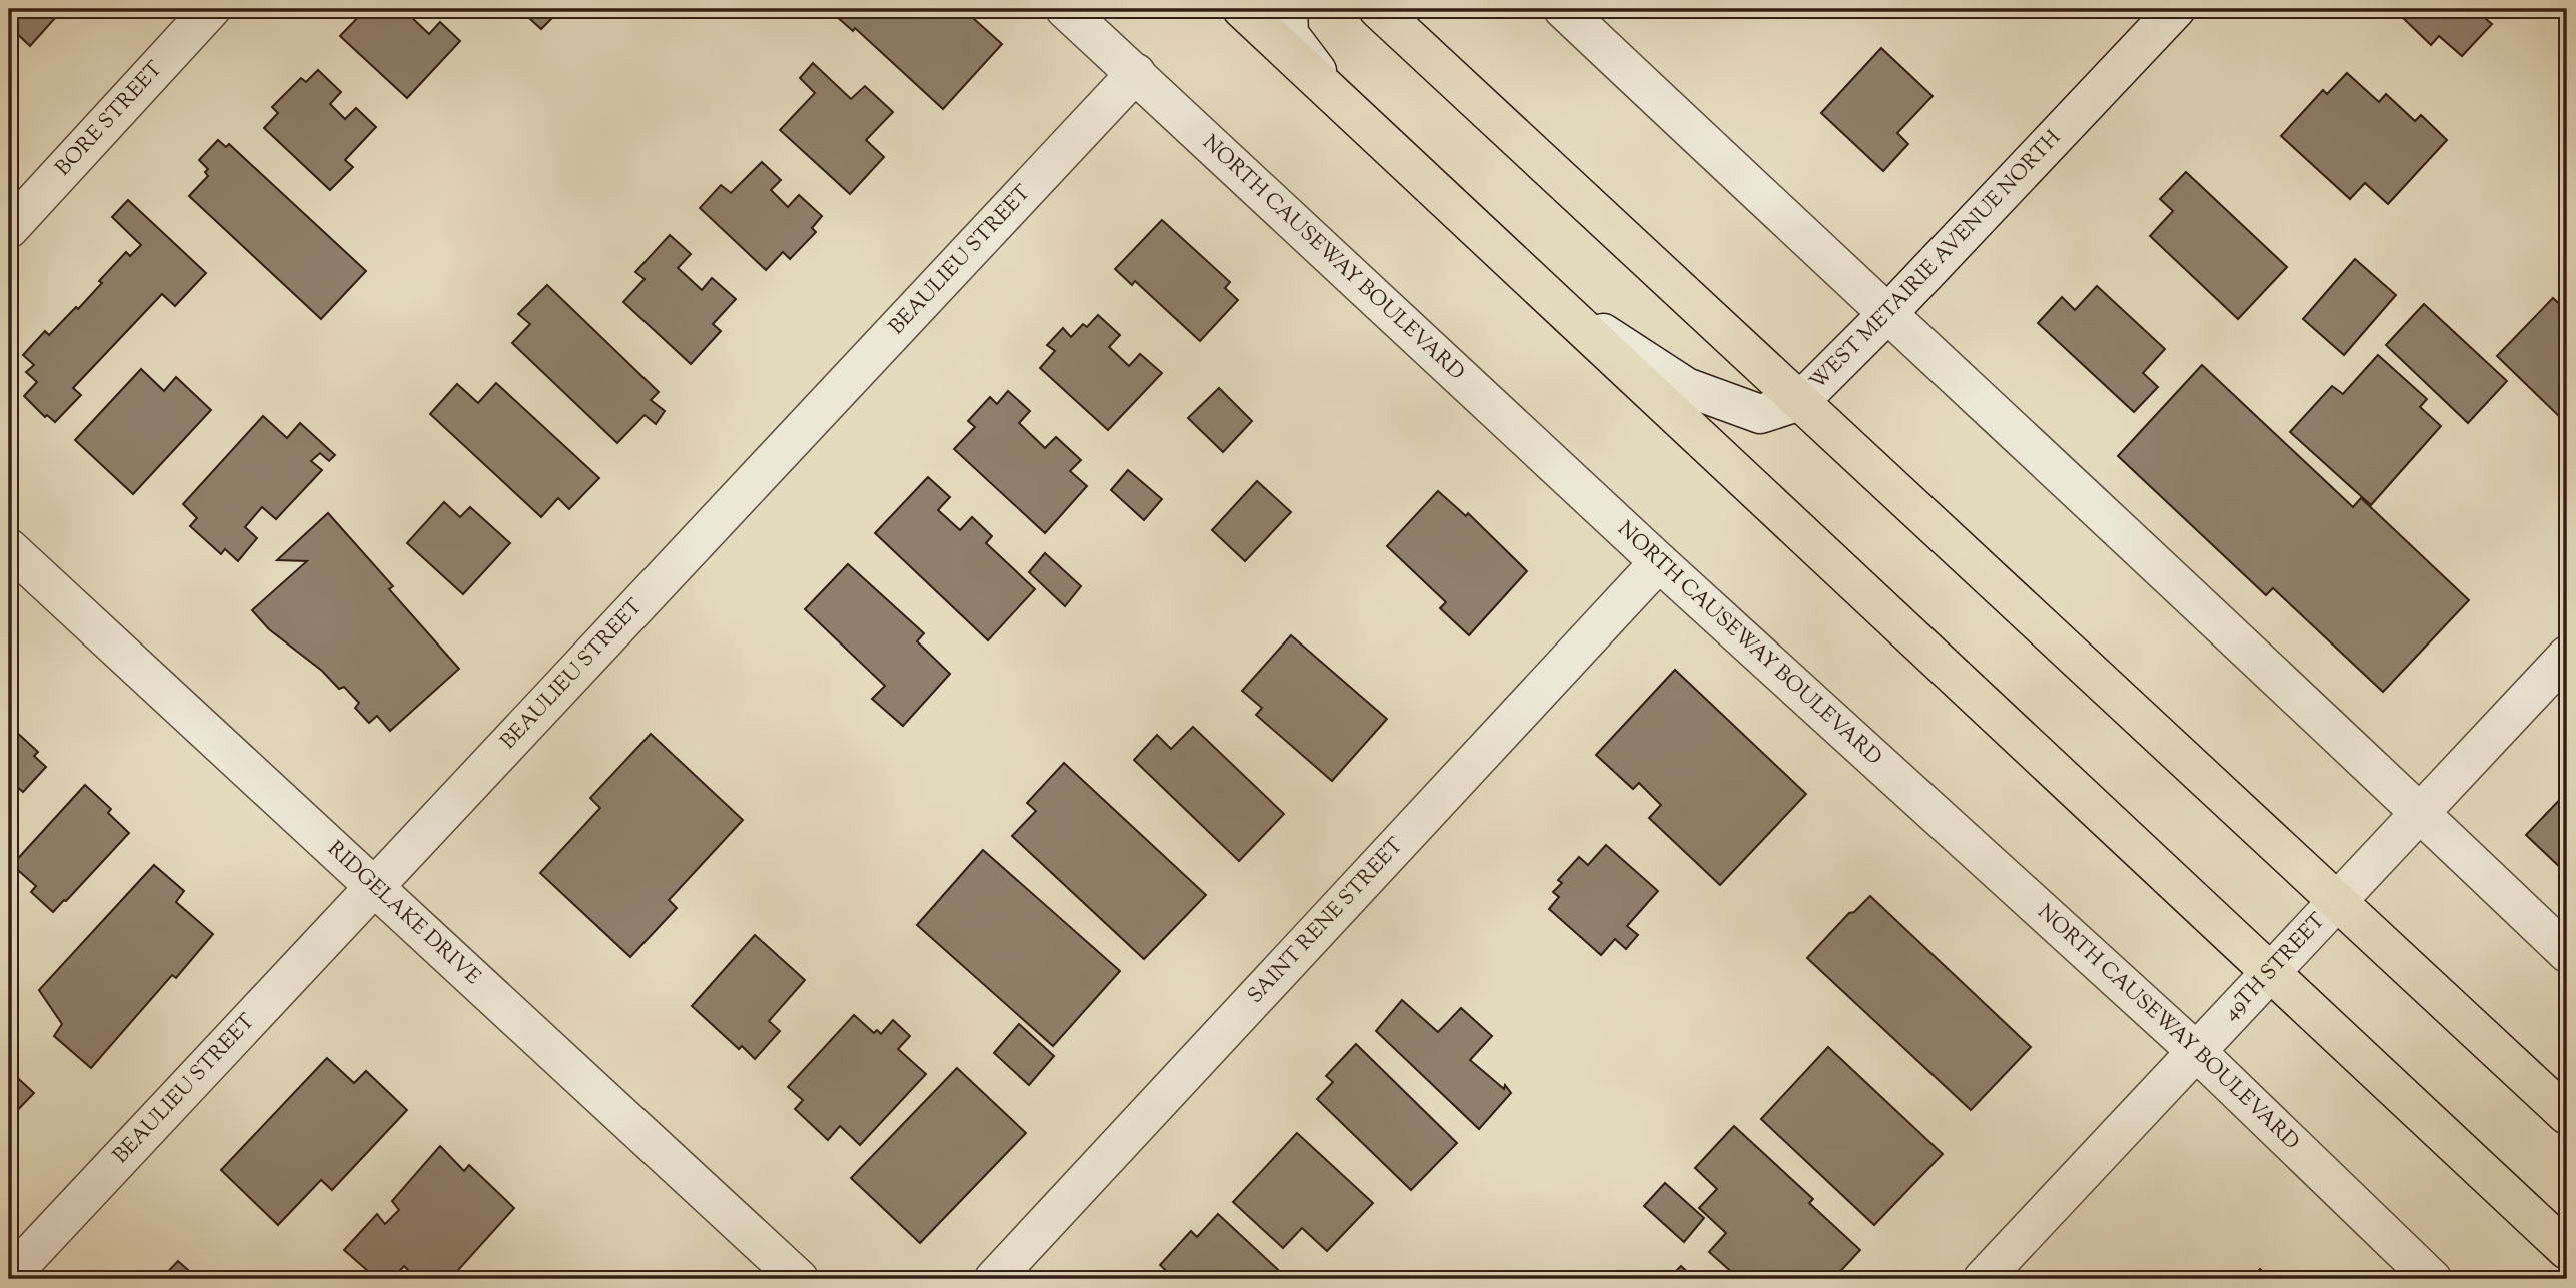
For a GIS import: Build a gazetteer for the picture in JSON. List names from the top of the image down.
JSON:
{
  "streets": {
    "street": [
      "BORE STREET",
      "NORTH CAUSEWAY BOULEVARD",
      "WEST METAIRIE AVENUE NORTH",
      "BEAULIEU STREET",
      "RIDGELAKE DRIVE",
      "SAINT RENE STREET",
      "49TH STREET"
    ]
  },
  "crossings": [
    ["NORTH CAUSEWAY BOULEVARD", "BEAULIEU STREET"],
    ["NORTH CAUSEWAY BOULEVARD", "SAINT RENE STREET"],
    ["NORTH CAUSEWAY BOULEVARD", "49TH STREET"],
    ["BEAULIEU STREET", "RIDGELAKE DRIVE"]
  ]
}
